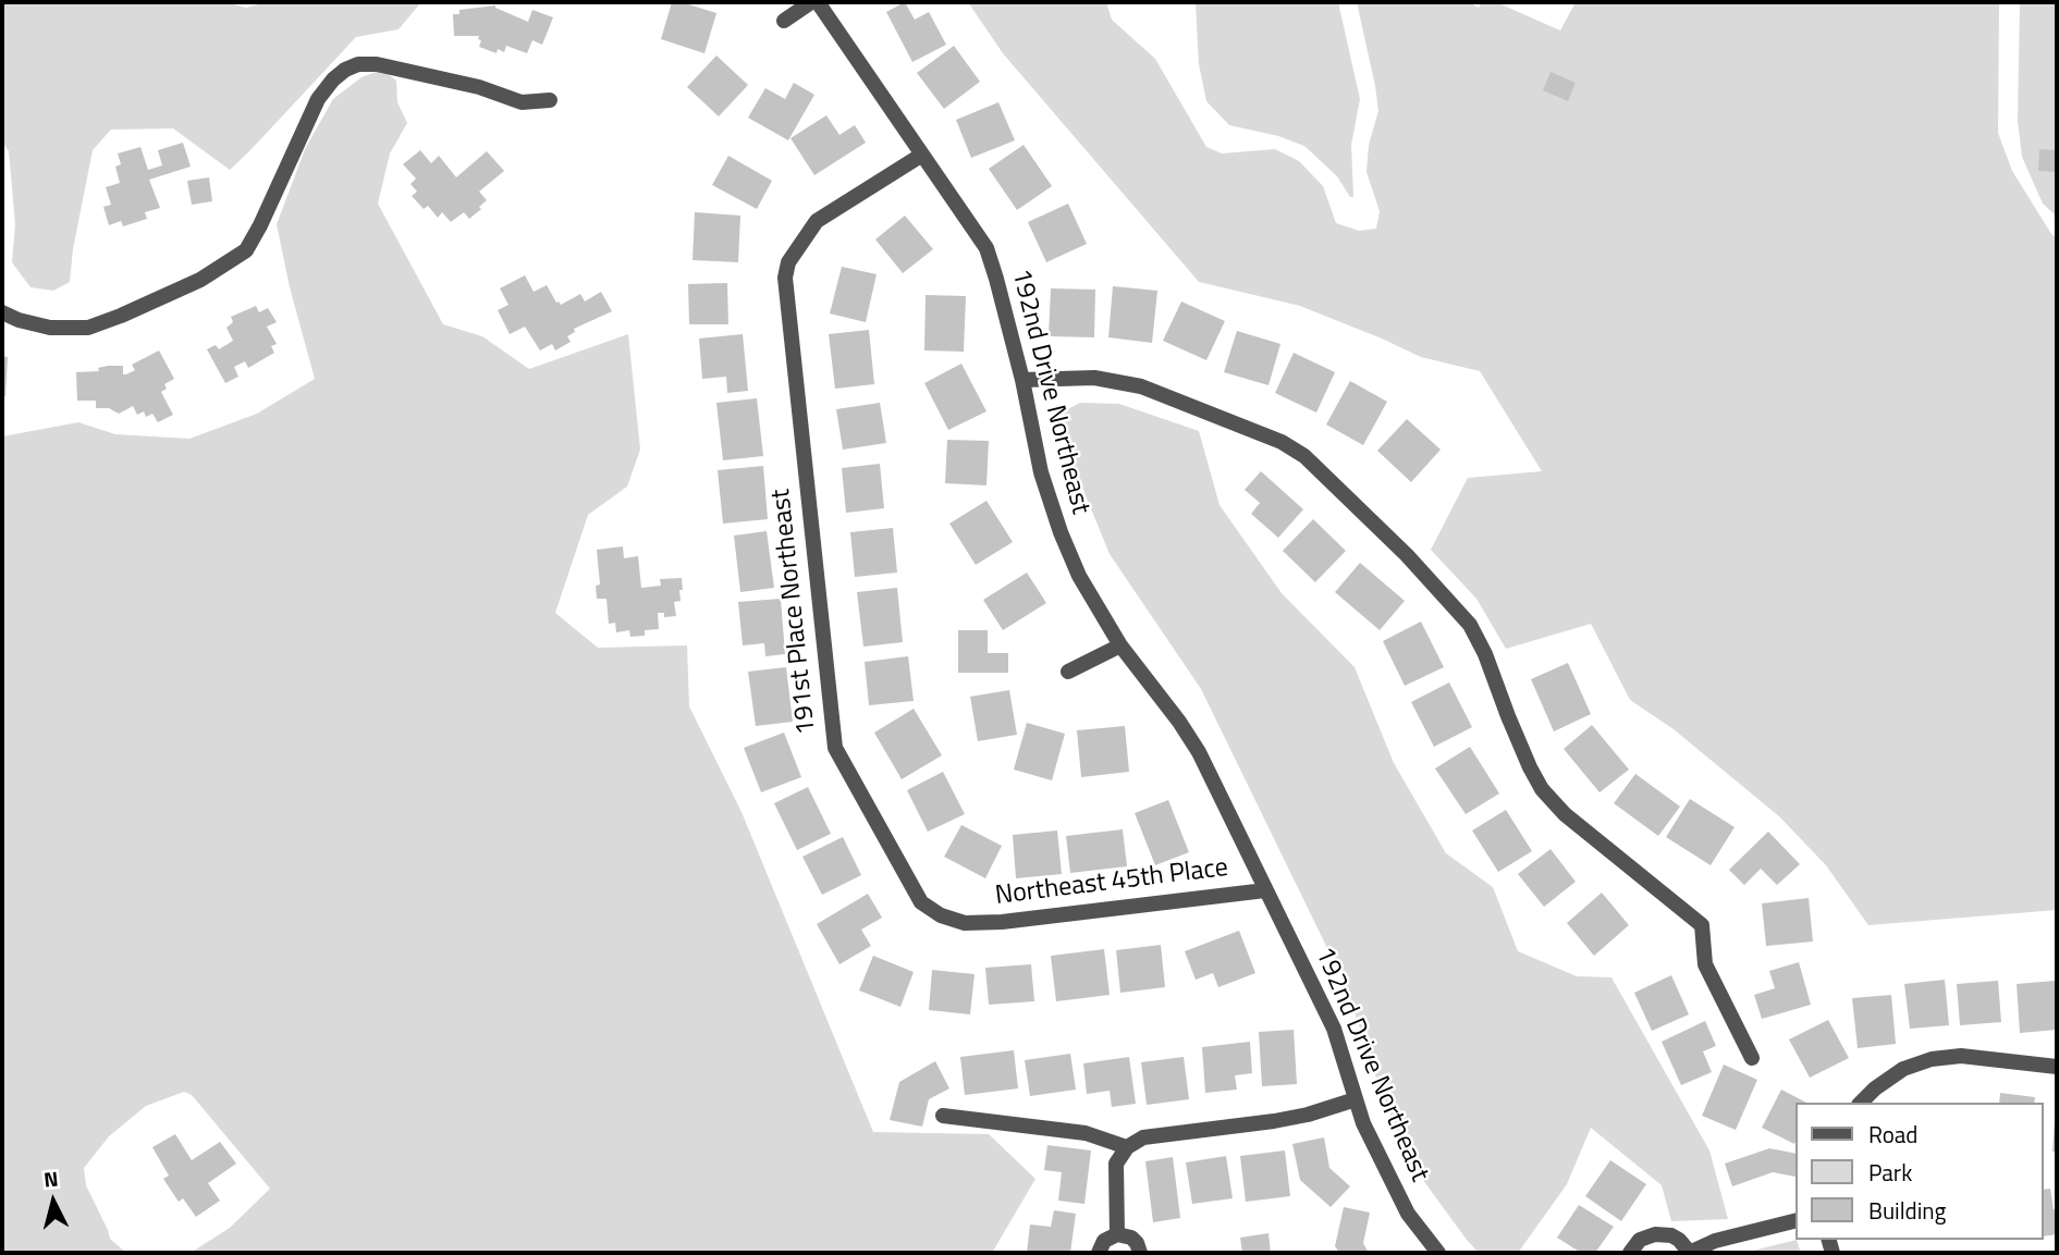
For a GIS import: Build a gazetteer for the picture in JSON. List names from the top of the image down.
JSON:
{
  "streets": {
    "street": ["192nd Drive Northeast", "191st Place Northeast", "Northeast 45th Place"]
  },
  "crossings": [
    ["192nd Drive Northeast", "191st Place Northeast"],
    ["192nd Drive Northeast", "Northeast 45th Place"],
    ["191st Place Northeast", "Northeast 45th Place"]
  ],
  "legend": ["Road", "Park", "Building"],
  "north": "top"
}
